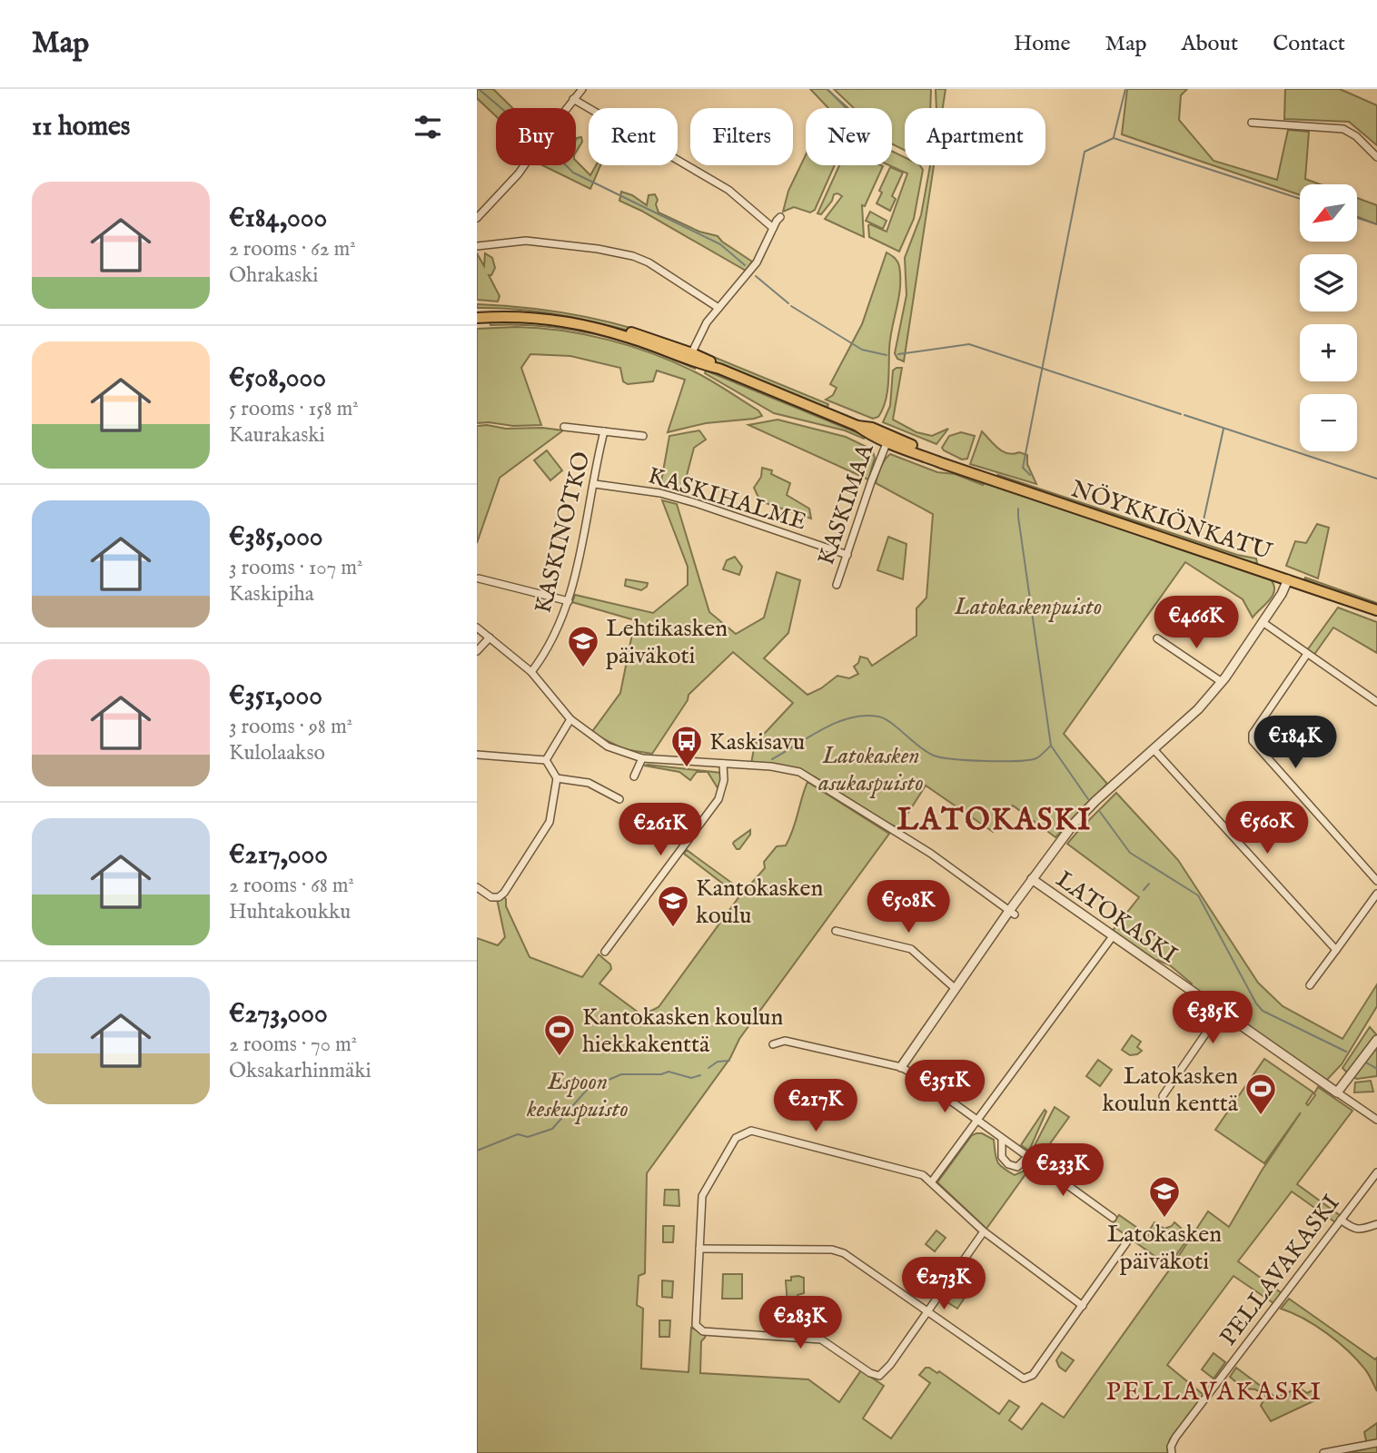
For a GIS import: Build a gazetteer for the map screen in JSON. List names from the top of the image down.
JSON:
{
  "streets": {
    "main road": ["NÖYKKIÖNKATU"],
    "street": [
      "KASKIHALME",
      "KASKIMAA",
      "KASKINOTKO",
      "LATOKASKI",
      "PELLAVAKASKI"
    ]
  },
  "crossings": [
    ["KASKIHALME", "KASKIMAA"],
    ["KASKIHALME", "KASKINOTKO"],
    ["KASKIMAA", "NÖYKKIÖNKATU"]
  ],
  "districts": ["LATOKASKI", "PELLAVAKASKI"],
  "parks": ["Latokaskenpuisto", "Latokasken asukaspuisto", "Espoon keskuspuisto"],
  "places": {
    "school or university": ["Lehtikasken päiväkoti", "Kantokasken koulu", "Latokasken päiväkoti"],
    "bus stop": ["Kaskisavu"],
    "sports": ["Kantokasken koulun hiekkakenttä", "Latokasken koulun kenttä"]
  },
  "north": "bottom left",
  "page": {
    "header": "Map",
    "nav": [
      "Home",
      "Map",
      "About",
      "Contact"
    ],
    "heading": "11 homes",
    "chip": [
      "Buy",
      "Rent",
      "Filters",
      "New",
      "Apartment"
    ],
    "list": [
      {
        "name": "€184,000",
        "note": "2 rooms · 62 m² · Ohrakaski"
      },
      {
        "name": "€508,000",
        "note": "5 rooms · 158 m² · Kaurakaski"
      },
      {
        "name": "€385,000",
        "note": "3 rooms · 107 m² · Kaskipiha"
      },
      {
        "name": "€351,000",
        "note": "3 rooms · 98 m² · Kulolaakso"
      },
      {
        "name": "€217,000",
        "note": "2 rooms · 68 m² · Huhtakoukku"
      },
      {
        "name": "€273,000",
        "note": "2 rooms · 70 m² · Oksakarhinmäki"
      }
    ],
    "map_buttons": ["+", "−"],
    "price": [
      "€466K",
      "€184K",
      "€560K",
      "€261K",
      "€508K",
      "€385K",
      "€351K",
      "€217K",
      "€233K",
      "€273K",
      "€283K"
    ]
  }
}
